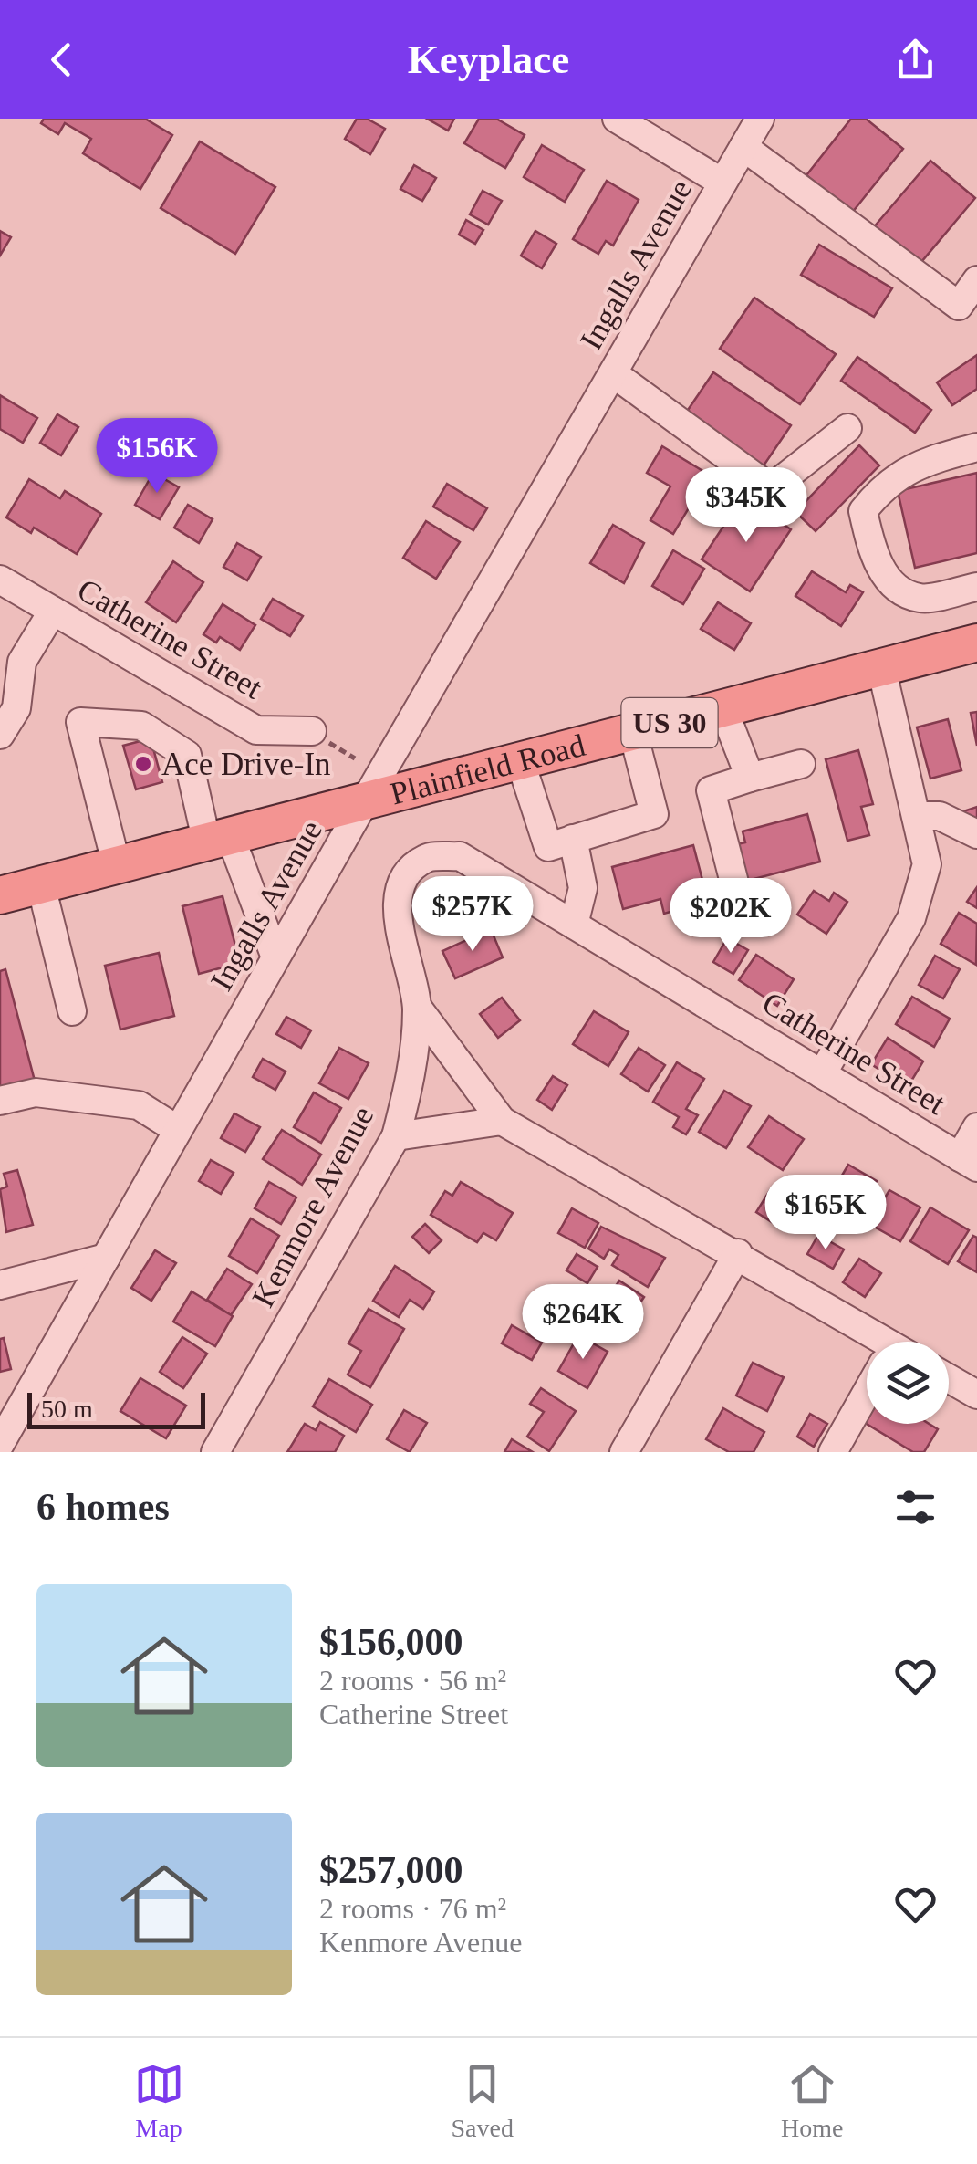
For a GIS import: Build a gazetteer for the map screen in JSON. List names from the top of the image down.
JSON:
{
  "streets": {
    "main road": ["US 30", "Plainfield Road"],
    "street": ["Ingalls Avenue", "Catherine Street", "Kenmore Avenue"]
  },
  "crossings": [
    ["Ingalls Avenue", "Plainfield Road"],
    ["Catherine Street", "Kenmore Avenue"]
  ],
  "places": ["Ace Drive-In"],
  "scale_bar": "50 m",
  "page": {
    "header": "Keyplace",
    "price": [
      "$156K",
      "$345K",
      "$257K",
      "$202K",
      "$165K",
      "$264K"
    ],
    "scale": "50 m",
    "heading": "6 homes",
    "list": [
      {
        "name": "$156,000",
        "note": "2 rooms · 56 m² · Catherine Street"
      },
      {
        "name": "$257,000",
        "note": "2 rooms · 76 m² · Kenmore Avenue"
      }
    ],
    "tabs": ["Map", "Saved", "Home"]
  }
}
